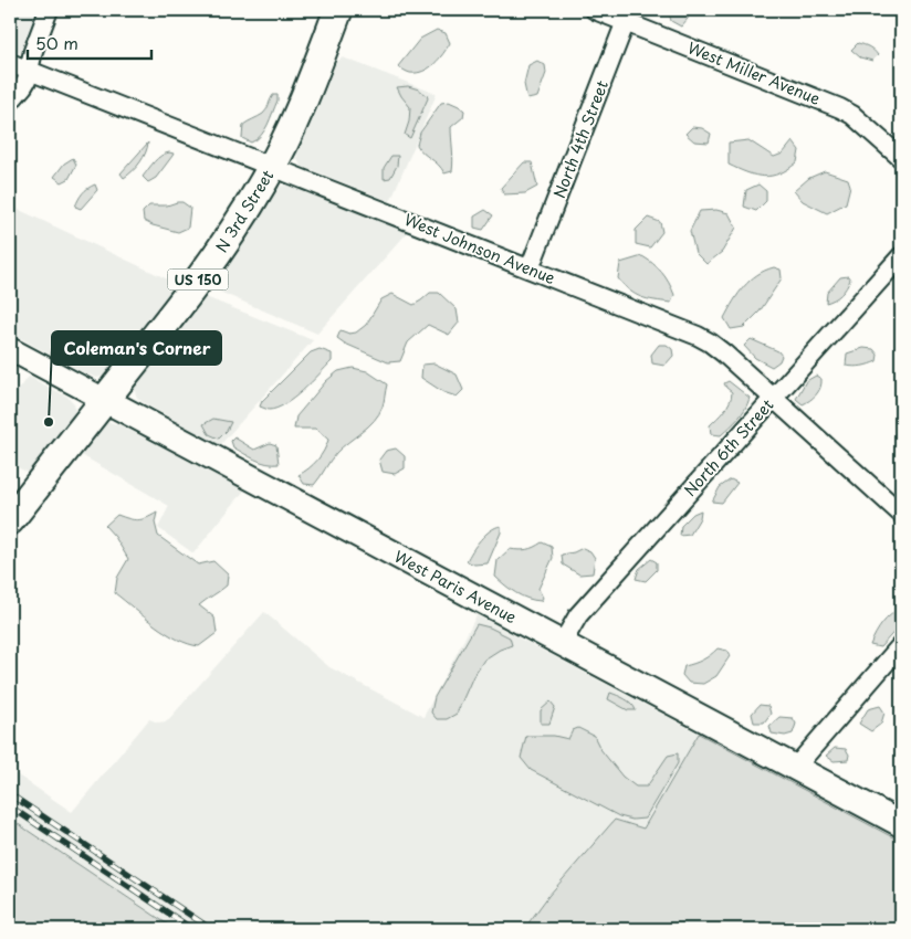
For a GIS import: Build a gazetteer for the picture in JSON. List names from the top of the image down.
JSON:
{
  "streets": {
    "main road": ["N 3rd Street", "US 150", "West Paris Avenue"],
    "street": [
      "West Miller Avenue",
      "North 4th Street",
      "West Johnson Avenue",
      "North 6th Street"
    ]
  },
  "crossings": [
    ["West Miller Avenue", "North 4th Street"],
    ["North 4th Street", "West Johnson Avenue"],
    ["N 3rd Street", "West Johnson Avenue"],
    ["N 3rd Street", "West Paris Avenue"],
    ["West Johnson Avenue", "North 6th Street"],
    ["North 6th Street", "West Paris Avenue"]
  ],
  "places": ["Coleman's Corner"],
  "scale_bar": "50 m"
}
